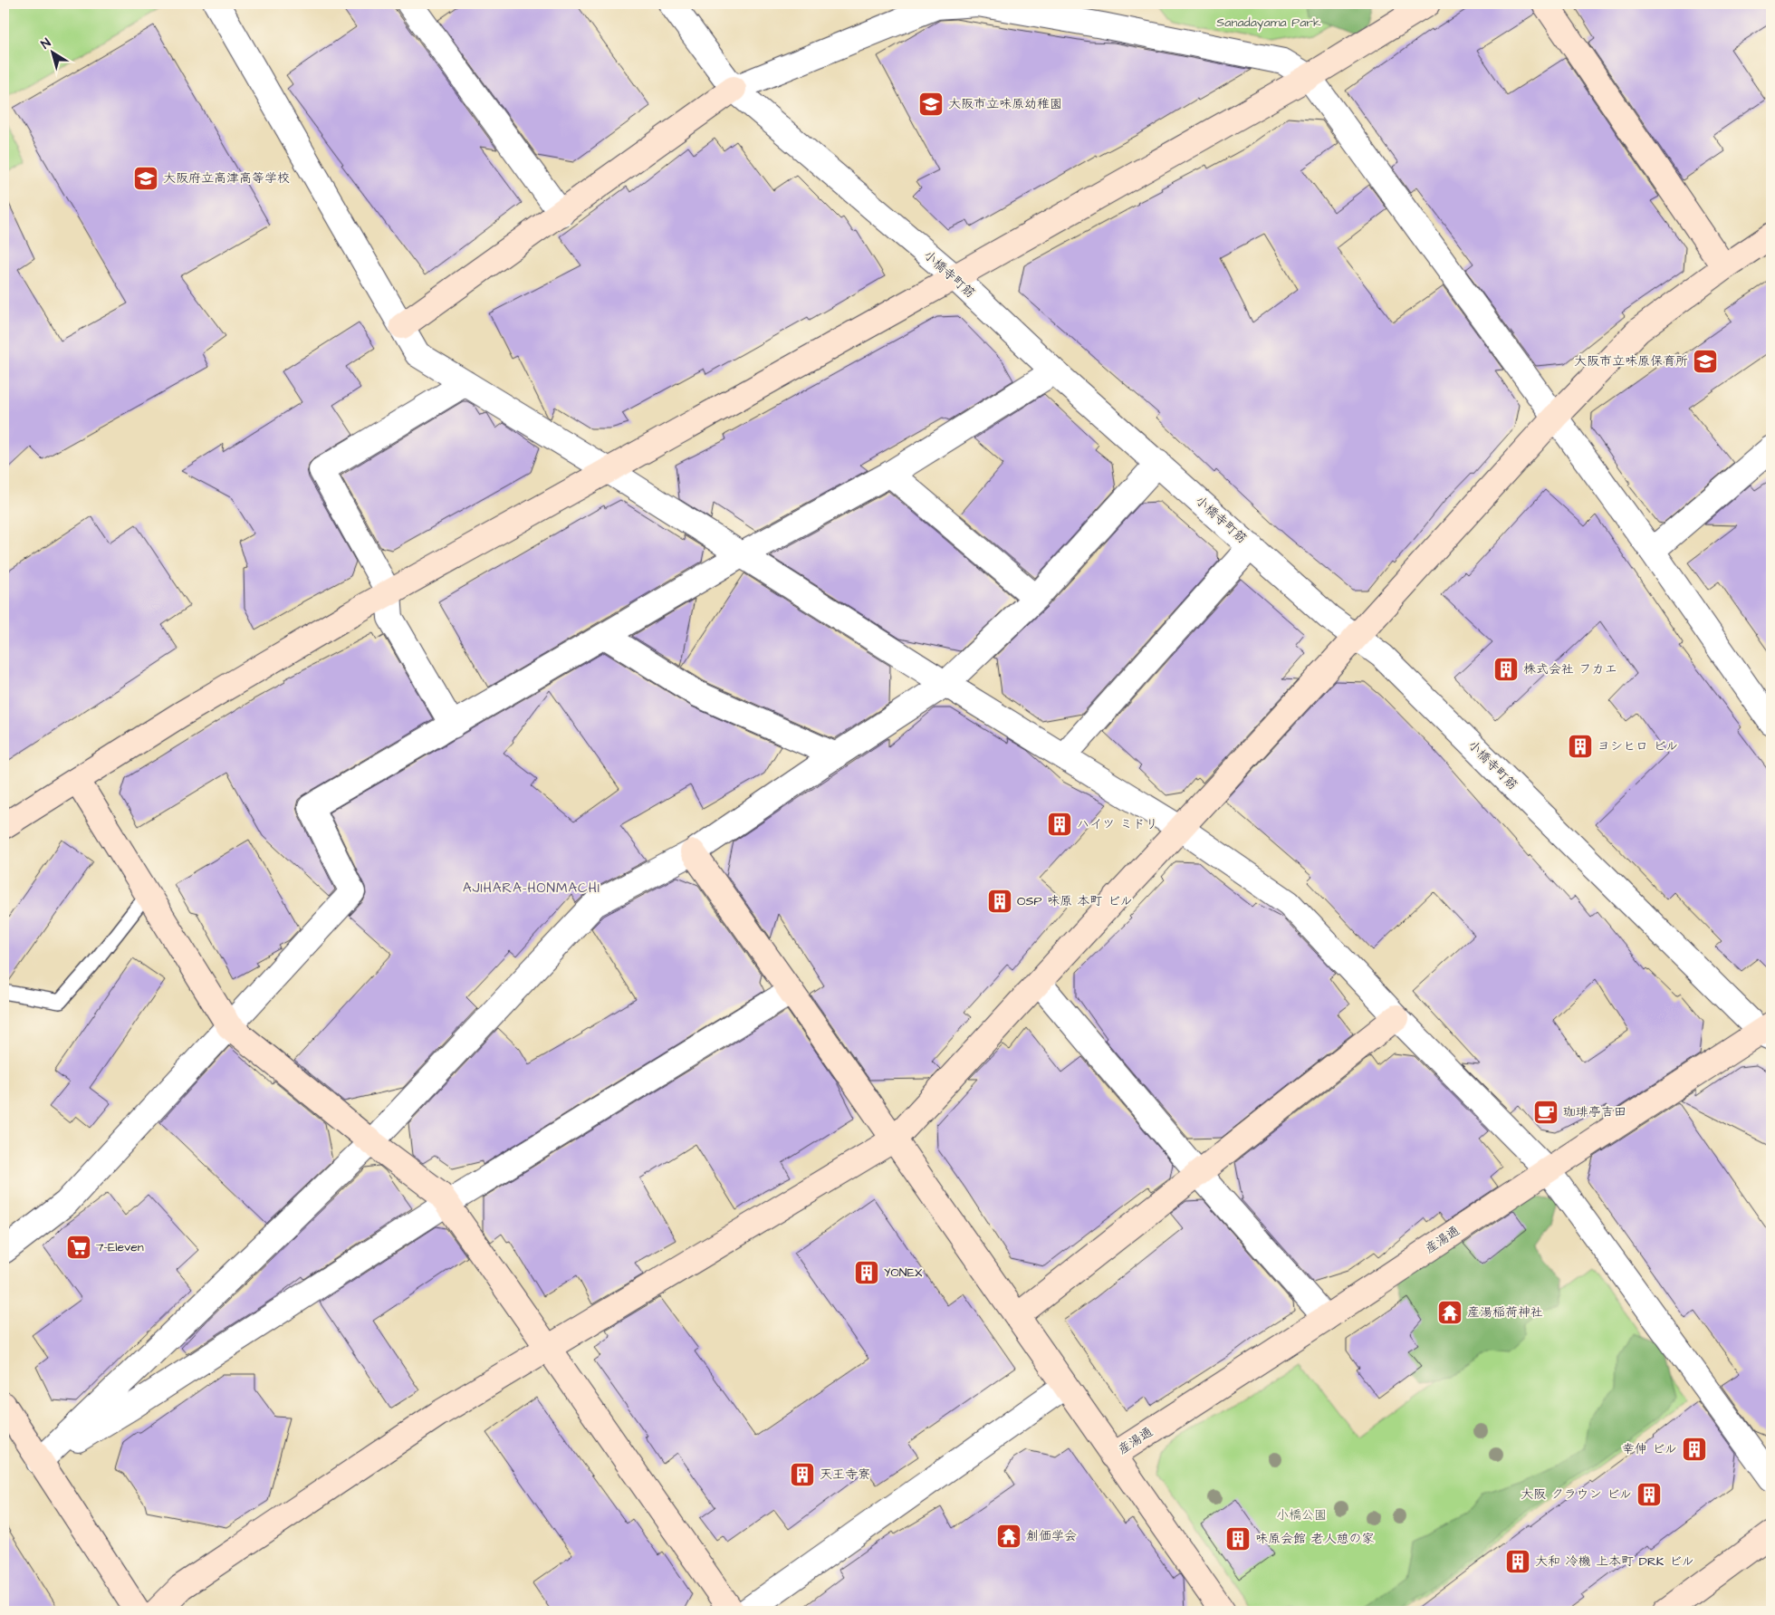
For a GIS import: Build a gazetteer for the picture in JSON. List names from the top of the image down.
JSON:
{
  "streets": {
    "street": ["小橋寺町筋", "産湯通"]
  },
  "crossings": [
    ["小橋寺町筋", "産湯通"]
  ],
  "districts": ["AJIHARA-HONMACHI"],
  "parks": ["Sanadayama Park", "小橋公園"],
  "places": {
    "school or university": ["大阪市立味原幼稚園", "大阪府立高津高等学校", "大阪市立味原保育所"],
    "building": [
      "株式会社 フカエ",
      "ヨシヒロ ビル",
      "ハイツ ミドリ",
      "OSP 味原 本町 ビル",
      "YONEX",
      "幸伸 ビル",
      "天王寺寮",
      "大阪 クラウン ビル",
      "味原会館 老人憩の家",
      "大和 冷機 上本町 DRK ビル"
    ],
    "cafe": ["珈琲亭吉田"],
    "supermarket": ["7-Eleven"],
    "temple": ["産湯稲荷神社", "創価学会"]
  },
  "north": "top left"
}
